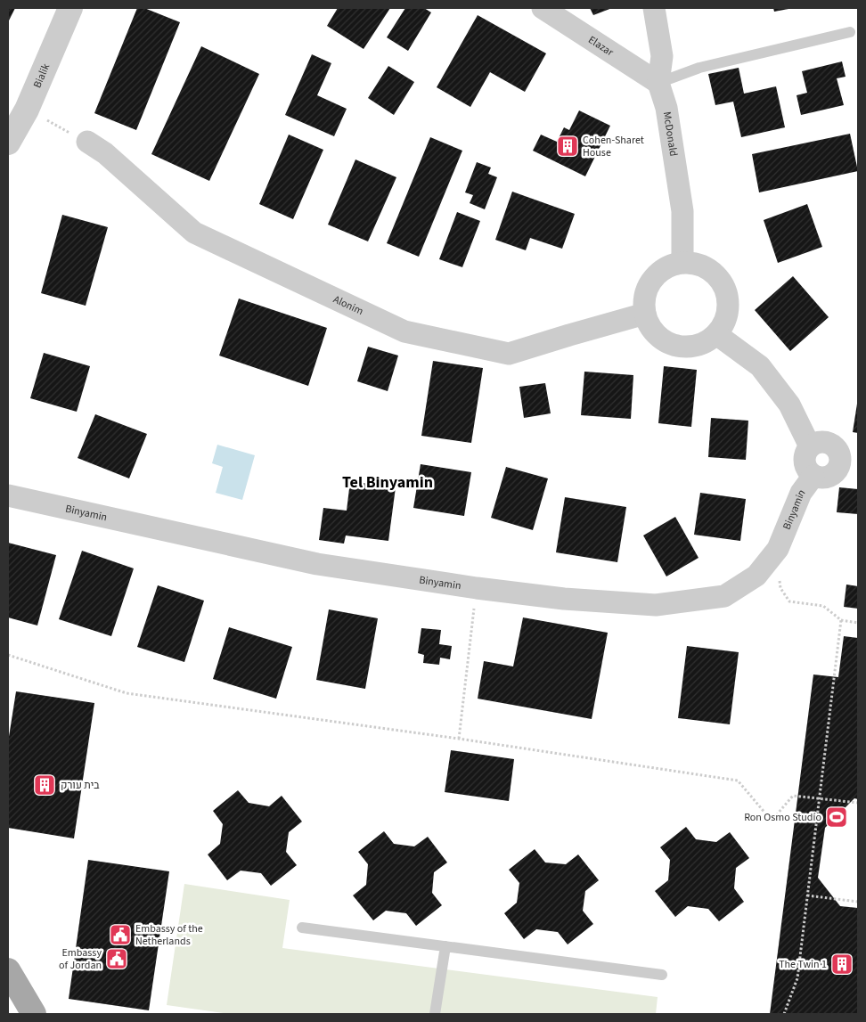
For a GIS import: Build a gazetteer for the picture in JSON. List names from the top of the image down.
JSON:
{
  "streets": {
    "street": [
      "Elazar",
      "Bialik",
      "McDonald",
      "Alonim",
      "Binyamin"
    ]
  },
  "crossings": [
    ["Elazar", "McDonald"],
    ["McDonald", "Alonim"]
  ],
  "districts": ["Tel Binyamin"],
  "places": {
    "building": ["Cohen-Sharet House", "בית עורק", "The Twin 1"],
    "sports": ["Ron Osmo Studio"],
    "public building": ["Embassy of the Netherlands", "Embassy of Jordan"]
  }
}
